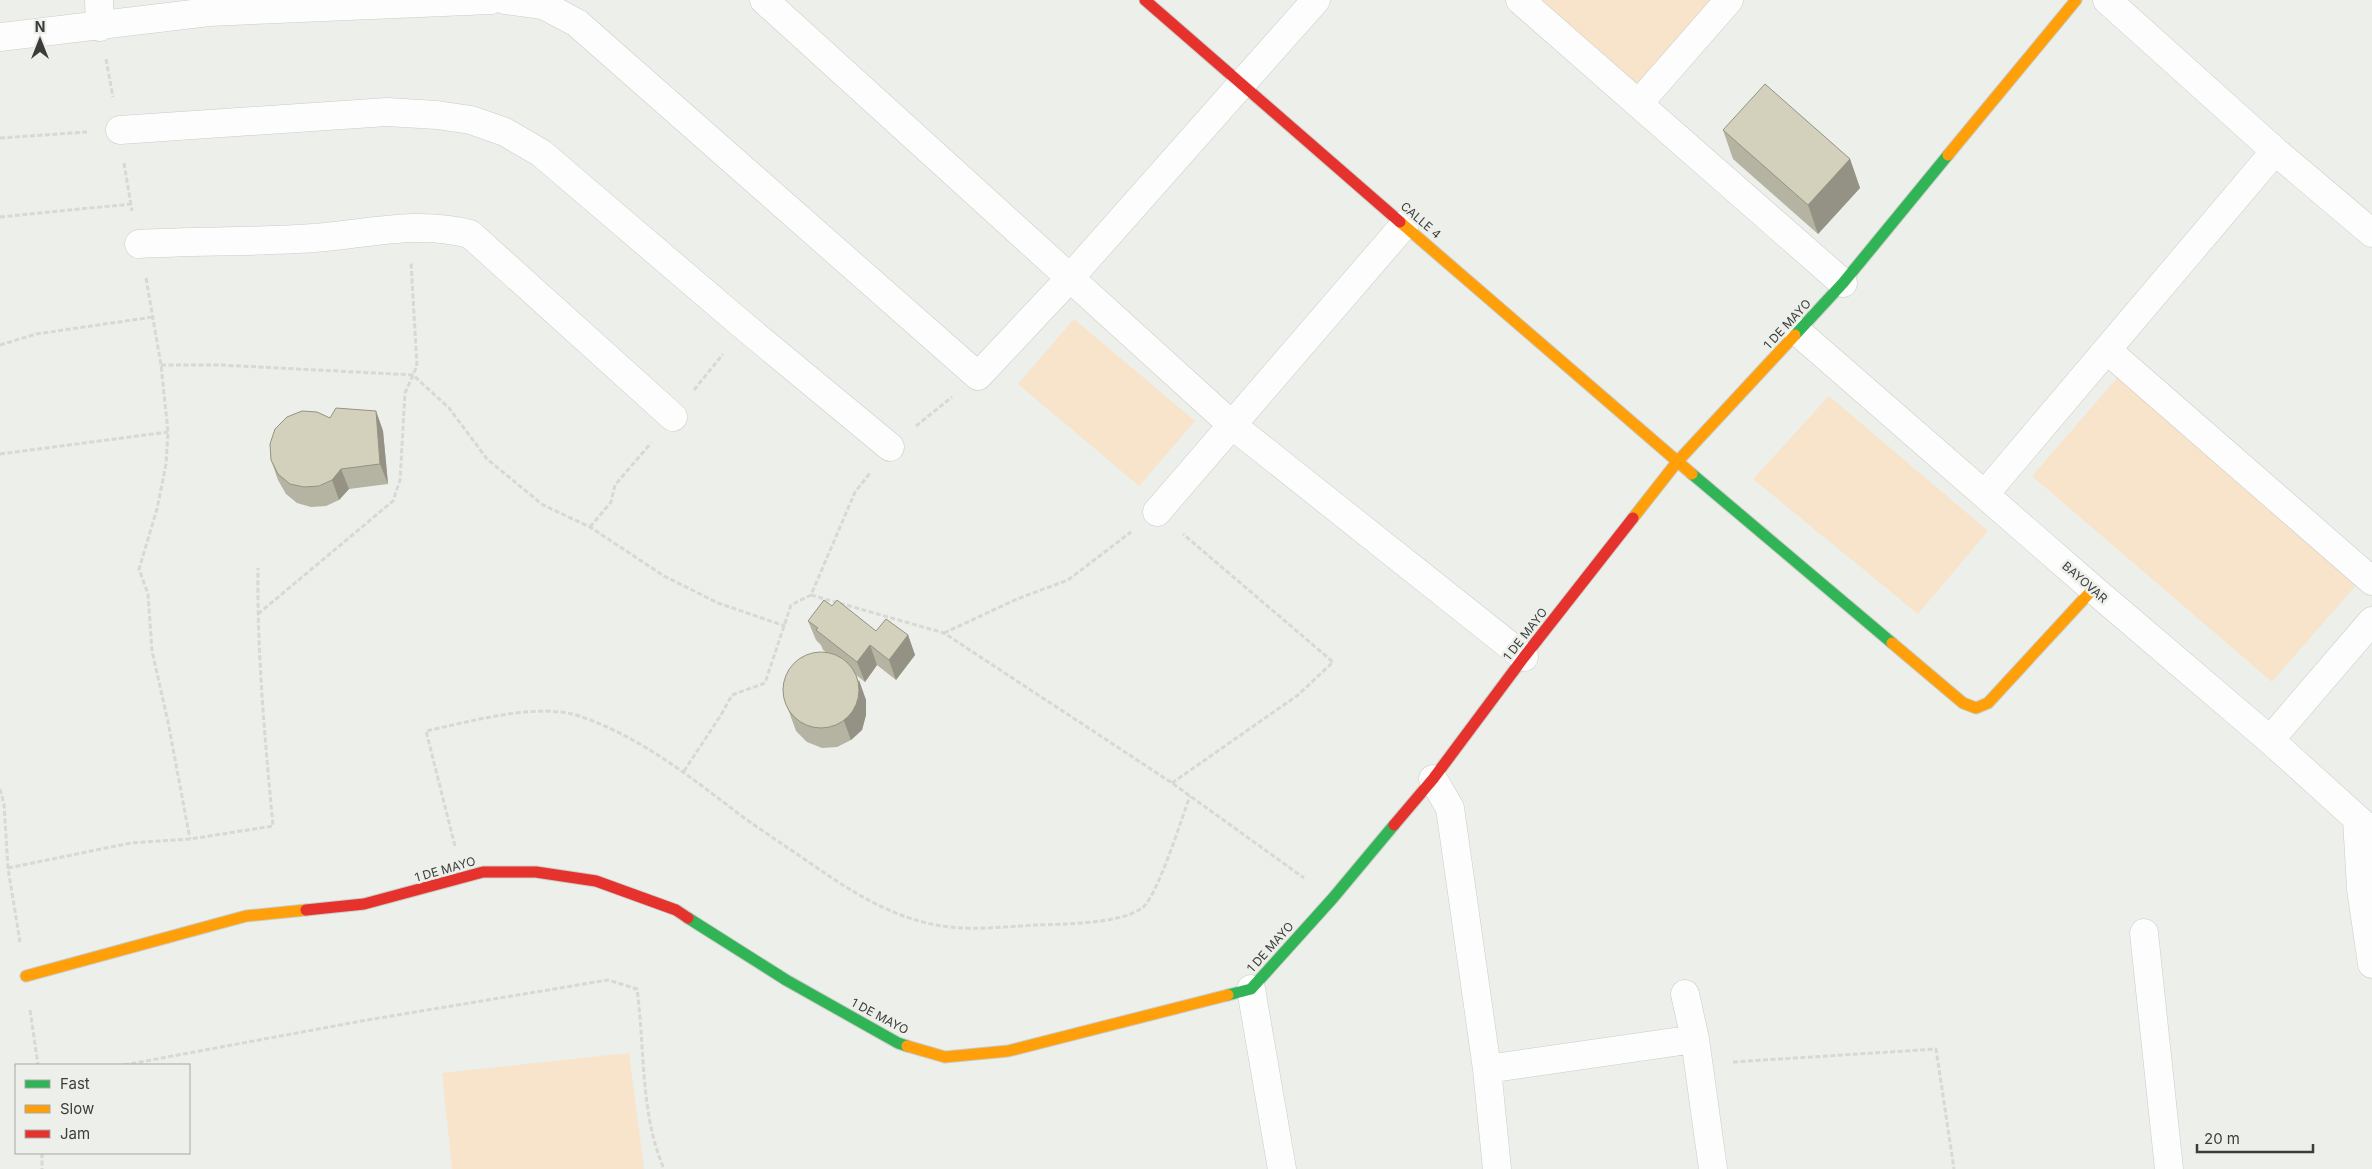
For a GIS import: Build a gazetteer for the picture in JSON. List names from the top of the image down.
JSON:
{
  "streets": {
    "street": ["CALLE 4", "1 DE MAYO", "BAYOVAR"]
  },
  "crossings": [
    ["CALLE 4", "1 DE MAYO"],
    ["CALLE 4", "BAYOVAR"],
    ["1 DE MAYO", "BAYOVAR"]
  ],
  "legend": ["Fast", "Slow", "Jam"],
  "scale_bar": "20 m",
  "north": "top"
}
